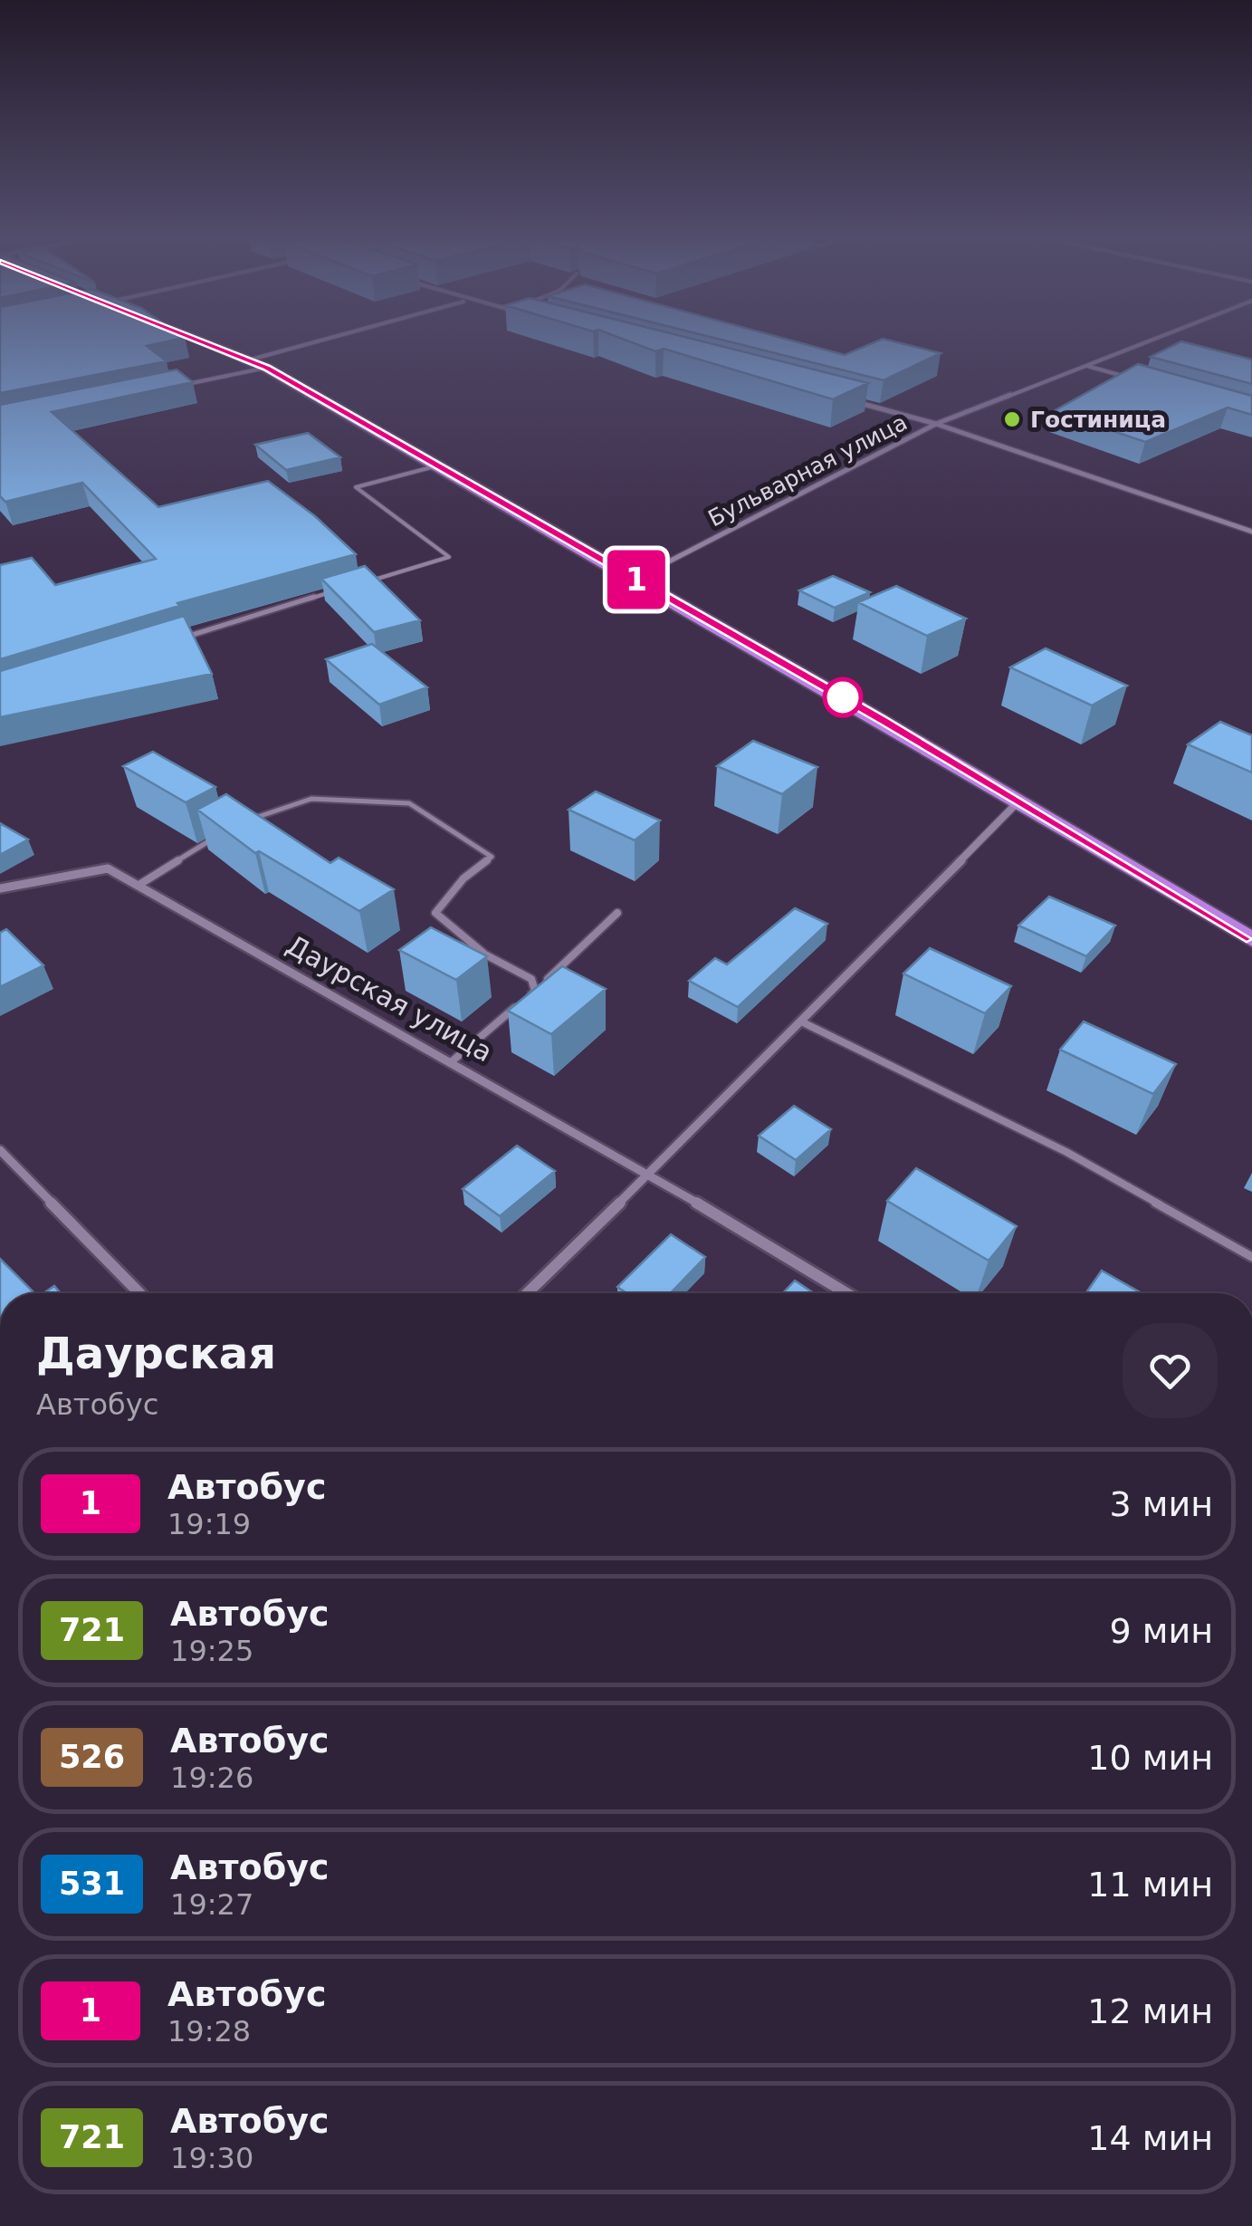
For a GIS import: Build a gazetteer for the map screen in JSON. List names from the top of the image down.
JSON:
{
  "streets": {
    "street": ["Бульварная улица", "Даурская улица"]
  },
  "places": ["Гостиница"],
  "lines": ["bus line 1"],
  "page": {
    "on_map": "1",
    "heading": ["Даурская", "Автобус"],
    "list": [
      {
        "mark": "1",
        "name": "Автобус",
        "note": "19:19",
        "value": "3 мин"
      },
      {
        "mark": "721",
        "name": "Автобус",
        "note": "19:25",
        "value": "9 мин"
      },
      {
        "mark": "526",
        "name": "Автобус",
        "note": "19:26",
        "value": "10 мин"
      },
      {
        "mark": "531",
        "name": "Автобус",
        "note": "19:27",
        "value": "11 мин"
      },
      {
        "mark": "1",
        "name": "Автобус",
        "note": "19:28",
        "value": "12 мин"
      },
      {
        "mark": "721",
        "name": "Автобус",
        "note": "19:30",
        "value": "14 мин"
      }
    ]
  }
}
